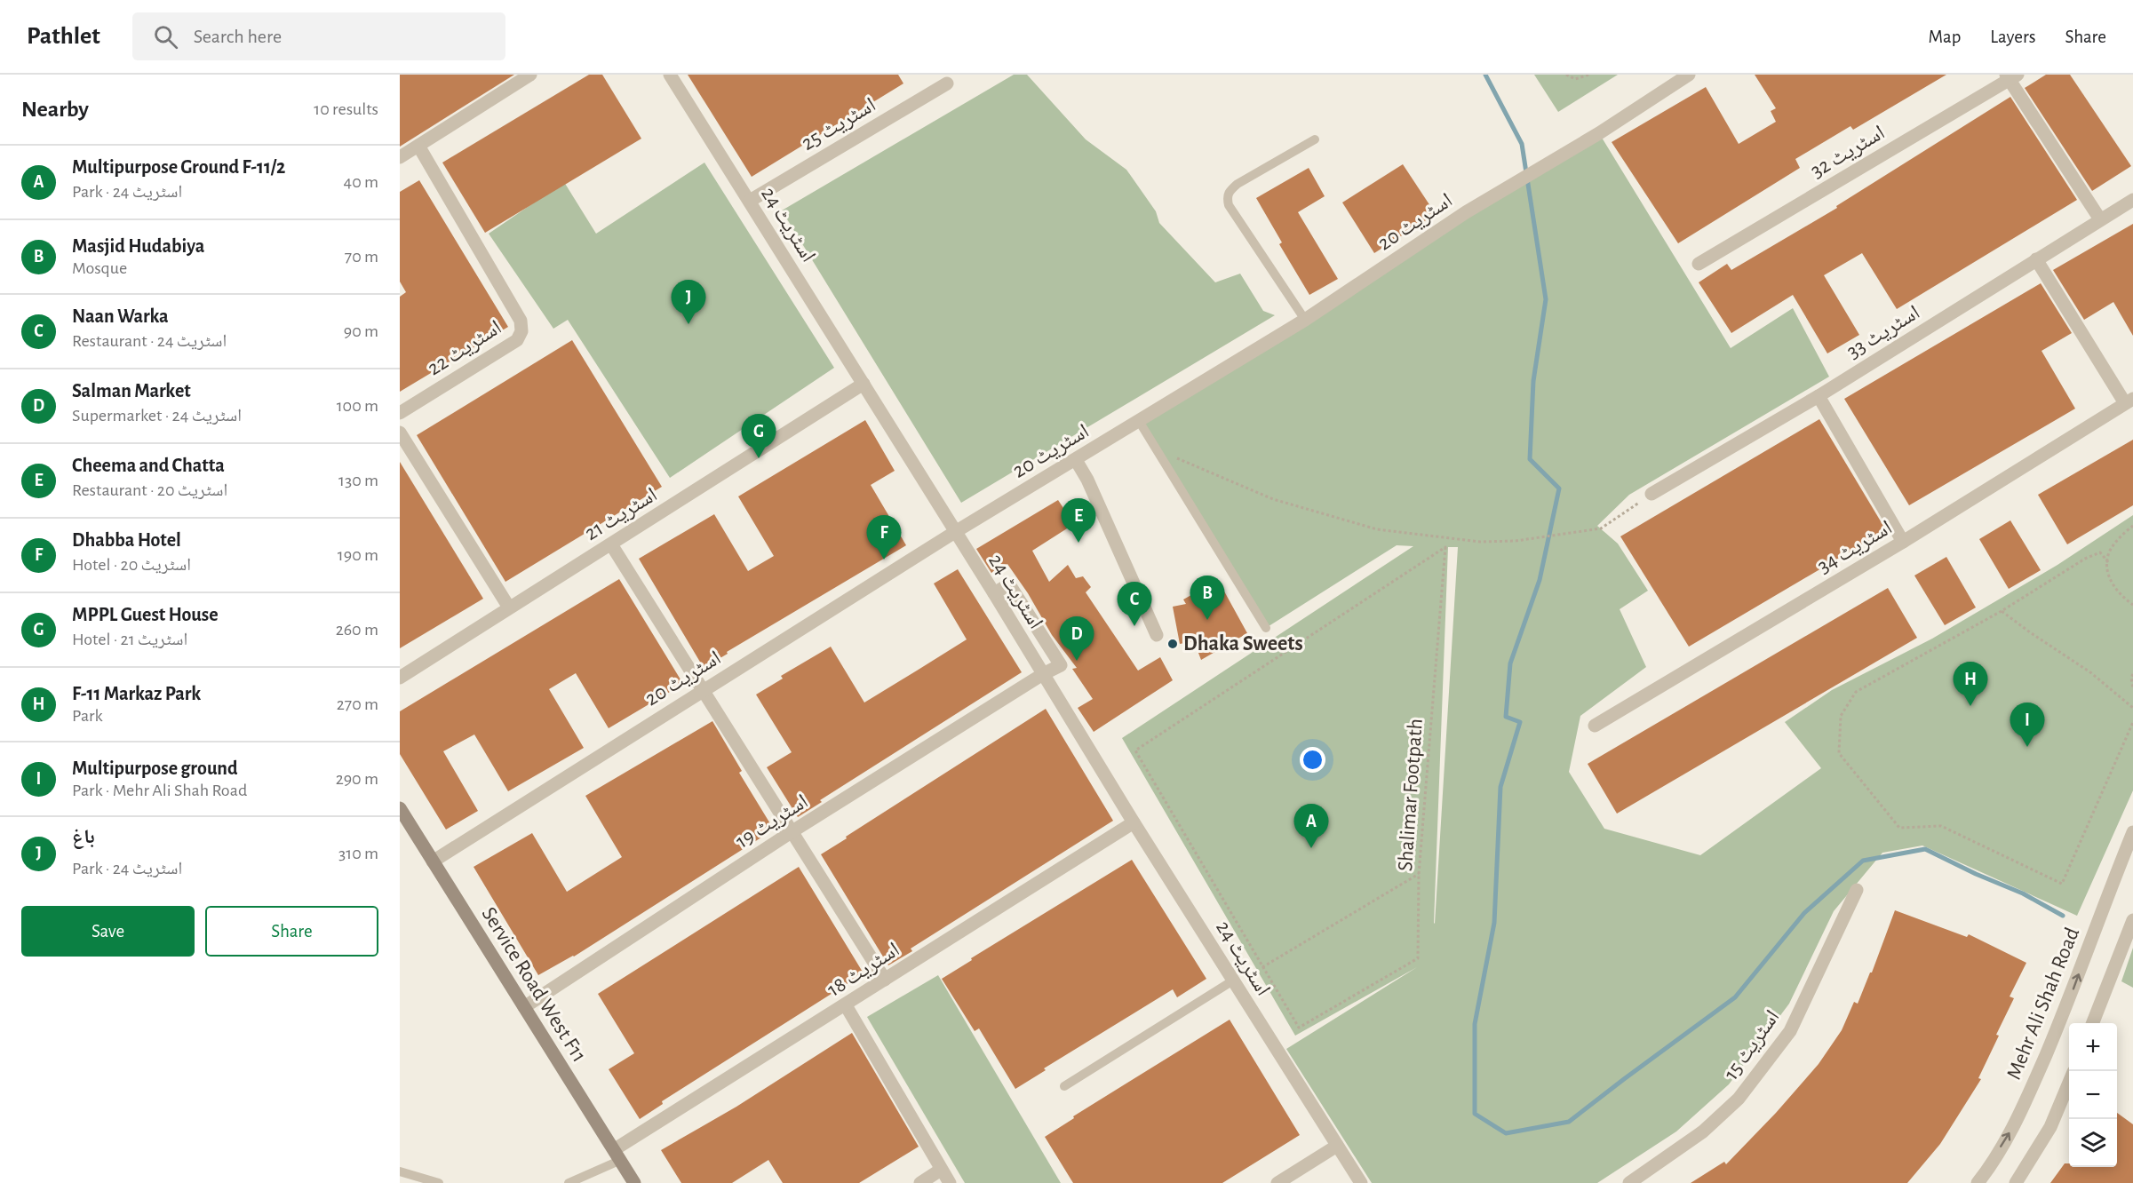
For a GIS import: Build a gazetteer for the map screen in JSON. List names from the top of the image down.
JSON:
{
  "streets": {
    "main road": ["Service Road West F11"],
    "street": [
      "اسٹریٹ 25",
      "اسٹریٹ 32",
      "اسٹریٹ 20",
      "اسٹریٹ 24",
      "اسٹریٹ 33",
      "اسٹریٹ 22",
      "اسٹریٹ 21",
      "اسٹریٹ 34",
      "اسٹریٹ 19",
      "اسٹریٹ 18",
      "Mehr Ali Shah Road",
      "اسٹریٹ 15"
    ],
    "path": ["Shalimar Footpath"]
  },
  "crossings": [
    ["اسٹریٹ 25", "اسٹریٹ 24"],
    ["اسٹریٹ 20", "اسٹریٹ 24"],
    ["اسٹریٹ 20", "Service Road West F11"],
    ["اسٹریٹ 24", "اسٹریٹ 21"],
    ["اسٹریٹ 24", "اسٹریٹ 19"],
    ["اسٹریٹ 24", "اسٹریٹ 18"],
    ["اسٹریٹ 19", "Service Road West F11"],
    ["اسٹریٹ 18", "Service Road West F11"]
  ],
  "places": ["Dhaka Sweets"],
  "page": {
    "header": "Pathlet",
    "search": "Search here",
    "nav": ["Map", "Layers", "Share"],
    "heading": ["Nearby", "10 results"],
    "list": [
      {
        "mark": "A",
        "name": "Multipurpose Ground F-11/2",
        "note": "Park · اسٹریٹ 24",
        "value": "40 m"
      },
      {
        "mark": "B",
        "name": "Masjid Hudabiya",
        "note": "Mosque",
        "value": "70 m"
      },
      {
        "mark": "C",
        "name": "Naan Warka",
        "note": "Restaurant · اسٹریٹ 24",
        "value": "90 m"
      },
      {
        "mark": "D",
        "name": "Salman Market",
        "note": "Supermarket · اسٹریٹ 24",
        "value": "100 m"
      },
      {
        "mark": "E",
        "name": "Cheema and Chatta",
        "note": "Restaurant · اسٹریٹ 20",
        "value": "130 m"
      },
      {
        "mark": "F",
        "name": "Dhabba Hotel",
        "note": "Hotel · اسٹریٹ 20",
        "value": "190 m"
      },
      {
        "mark": "G",
        "name": "MPPL Guest House",
        "note": "Hotel · اسٹریٹ 21",
        "value": "260 m"
      },
      {
        "mark": "H",
        "name": "F-11 Markaz Park",
        "note": "Park",
        "value": "270 m"
      },
      {
        "mark": "I",
        "name": "Multipurpose ground",
        "note": "Park · Mehr Ali Shah Road",
        "value": "290 m"
      },
      {
        "mark": "J",
        "name": "باغ",
        "note": "Park · اسٹریٹ 24",
        "value": "310 m"
      }
    ],
    "pins": [
      "J",
      "G",
      "E",
      "F",
      "B",
      "C",
      "D",
      "H",
      "I",
      "A"
    ],
    "buttons": ["Save", "Share"],
    "map_buttons": ["+", "−"]
  }
}
